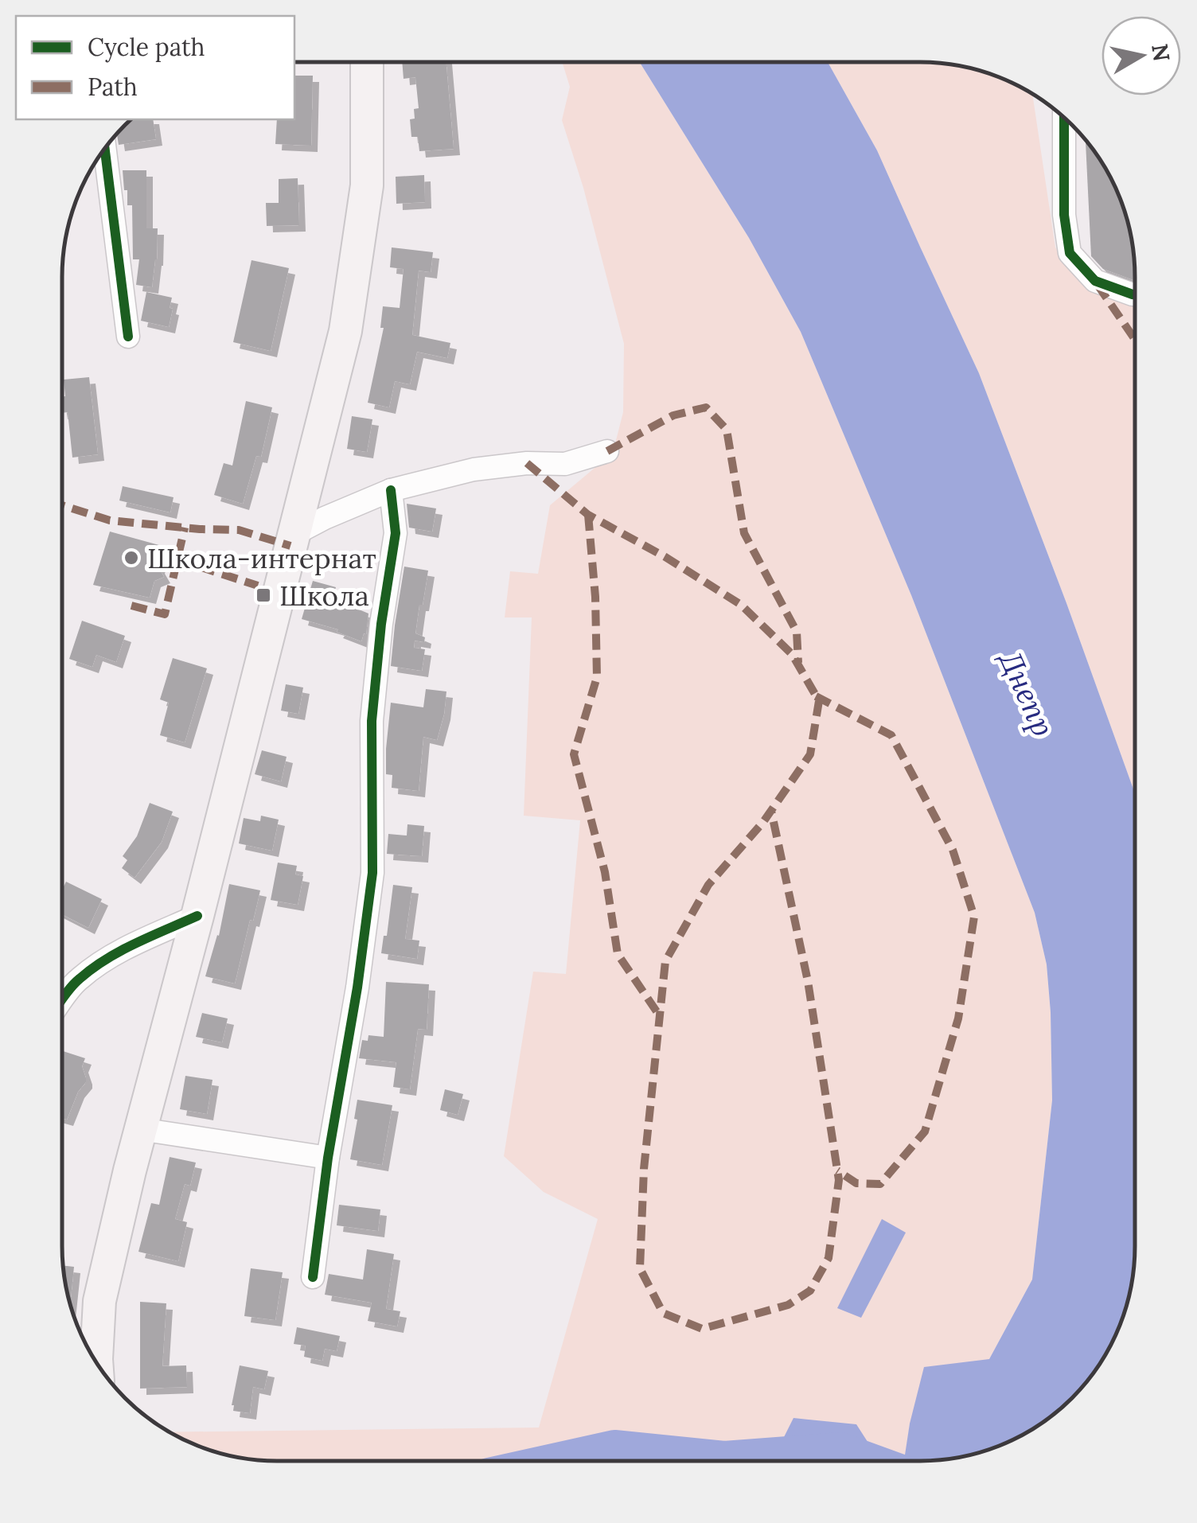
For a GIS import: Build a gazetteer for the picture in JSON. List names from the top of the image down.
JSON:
{
  "water": ["Днепр"],
  "places": {
    "other": ["Школа-интернат"],
    "transit": ["Школа"]
  },
  "legend": ["Cycle path", "Path"],
  "north": "right"
}
